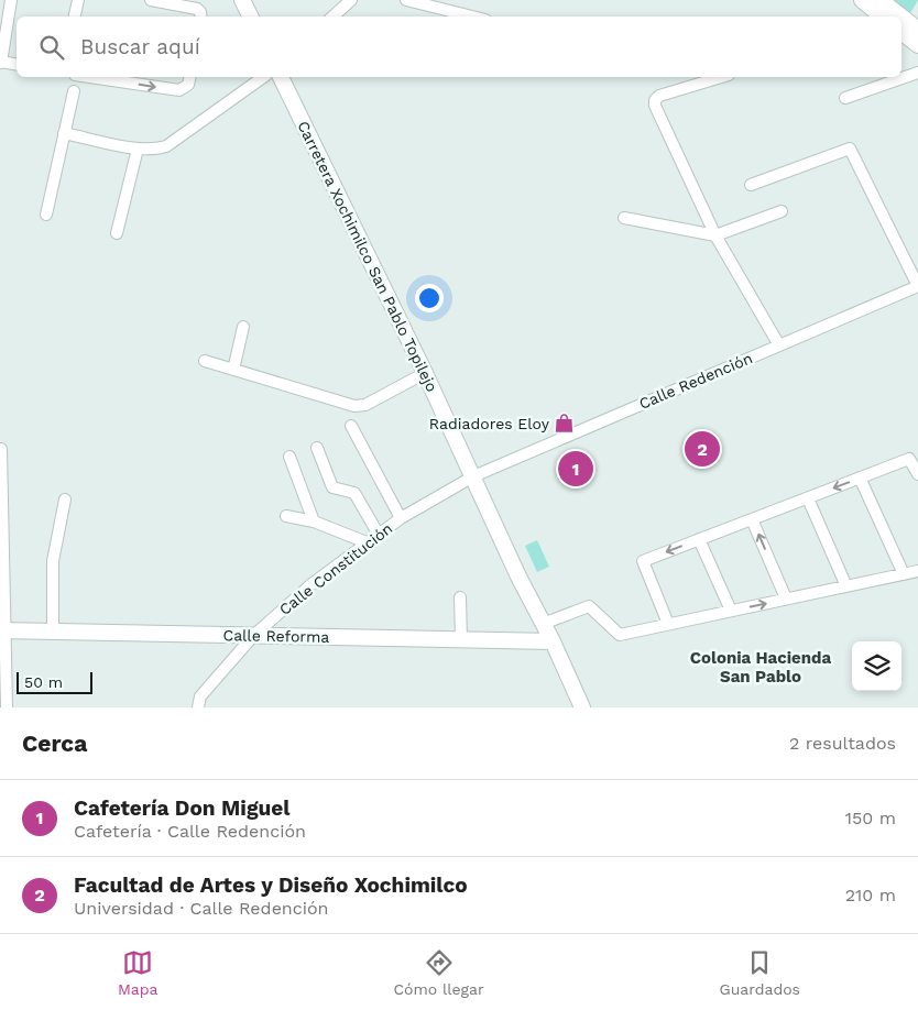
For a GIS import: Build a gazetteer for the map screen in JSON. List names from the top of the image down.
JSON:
{
  "streets": {
    "main road": ["Carretera Xochimilco San Pablo Topilejo", "Calle Reforma"],
    "street": ["Calle Redención", "Calle Constitución"]
  },
  "crossings": [
    ["Carretera Xochimilco San Pablo Topilejo", "Calle Redención"],
    ["Carretera Xochimilco San Pablo Topilejo", "Calle Constitución"],
    ["Carretera Xochimilco San Pablo Topilejo", "Calle Reforma"],
    ["Calle Redención", "Calle Constitución"],
    ["Calle Constitución", "Calle Reforma"]
  ],
  "districts": ["Colonia Hacienda San Pablo"],
  "places": {
    "shop": ["Radiadores Eloy"]
  },
  "scale_bar": "50 m",
  "page": {
    "search": "Buscar aquí",
    "pins": ["2", "1"],
    "scale": "50 m",
    "heading": ["Cerca", "2 resultados"],
    "list": [
      {
        "mark": "1",
        "name": "Cafetería Don Miguel",
        "note": "Cafetería · Calle Redención",
        "value": "150 m"
      },
      {
        "mark": "2",
        "name": "Facultad de Artes y Diseño Xochimilco",
        "note": "Universidad · Calle Redención",
        "value": "210 m"
      }
    ],
    "nav": ["Mapa", "Cómo llegar", "Guardados"]
  }
}
